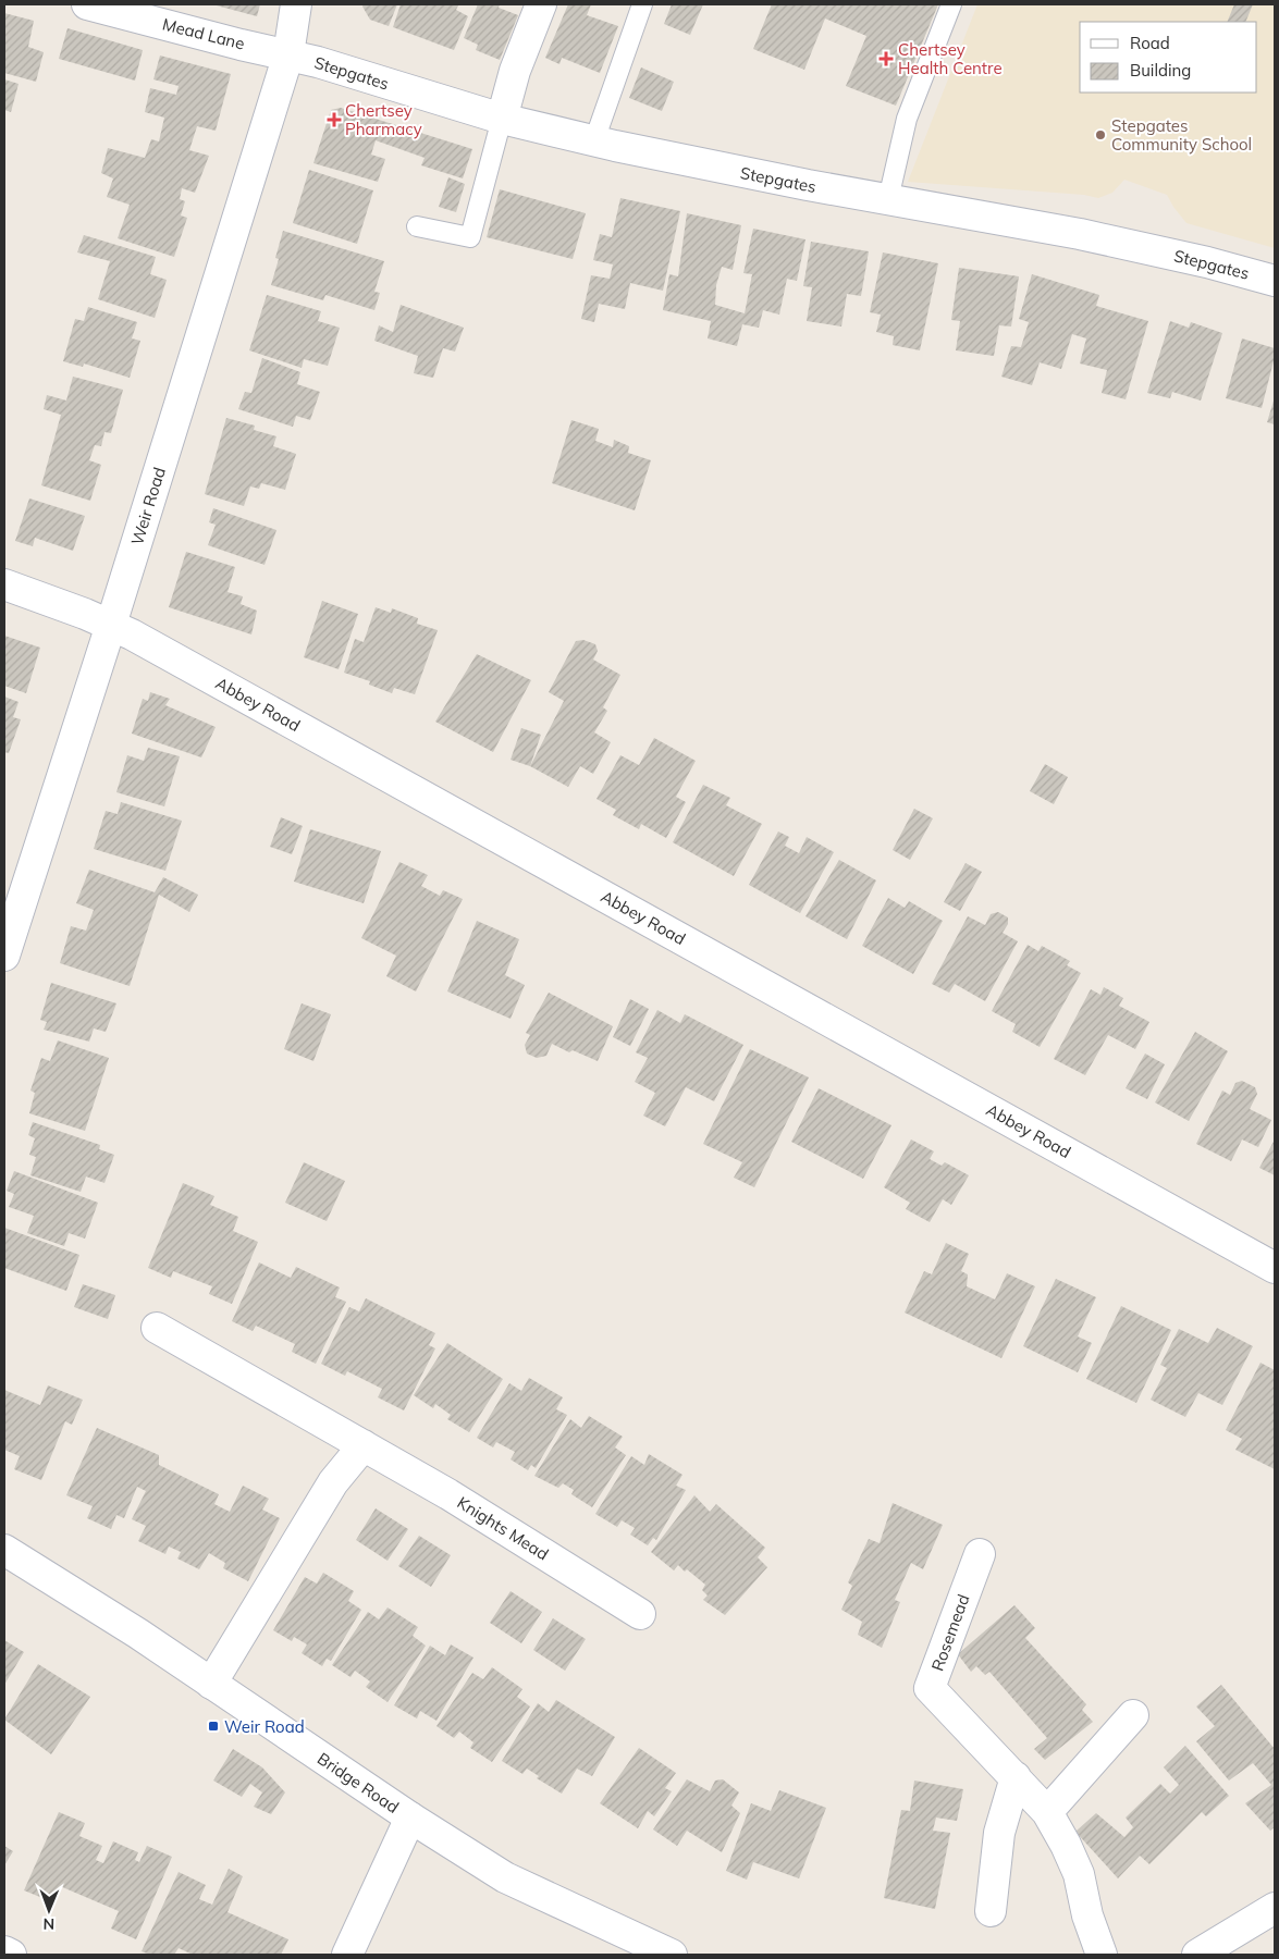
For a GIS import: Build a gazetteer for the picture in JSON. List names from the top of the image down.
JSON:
{
  "streets": {
    "street": [
      "Mead Lane",
      "Stepgates",
      "Weir Road",
      "Abbey Road",
      "Knights Mead",
      "Rosemead",
      "Bridge Road"
    ]
  },
  "crossings": [
    ["Mead Lane", "Stepgates"],
    ["Mead Lane", "Weir Road"],
    ["Stepgates", "Weir Road"],
    ["Weir Road", "Abbey Road"]
  ],
  "places": {
    "health": ["Chertsey Health Centre", "Chertsey Pharmacy"],
    "other": ["Stepgates Community School"],
    "transit": ["Weir Road"]
  },
  "legend": ["Road", "Building"],
  "north": "bottom"
}
